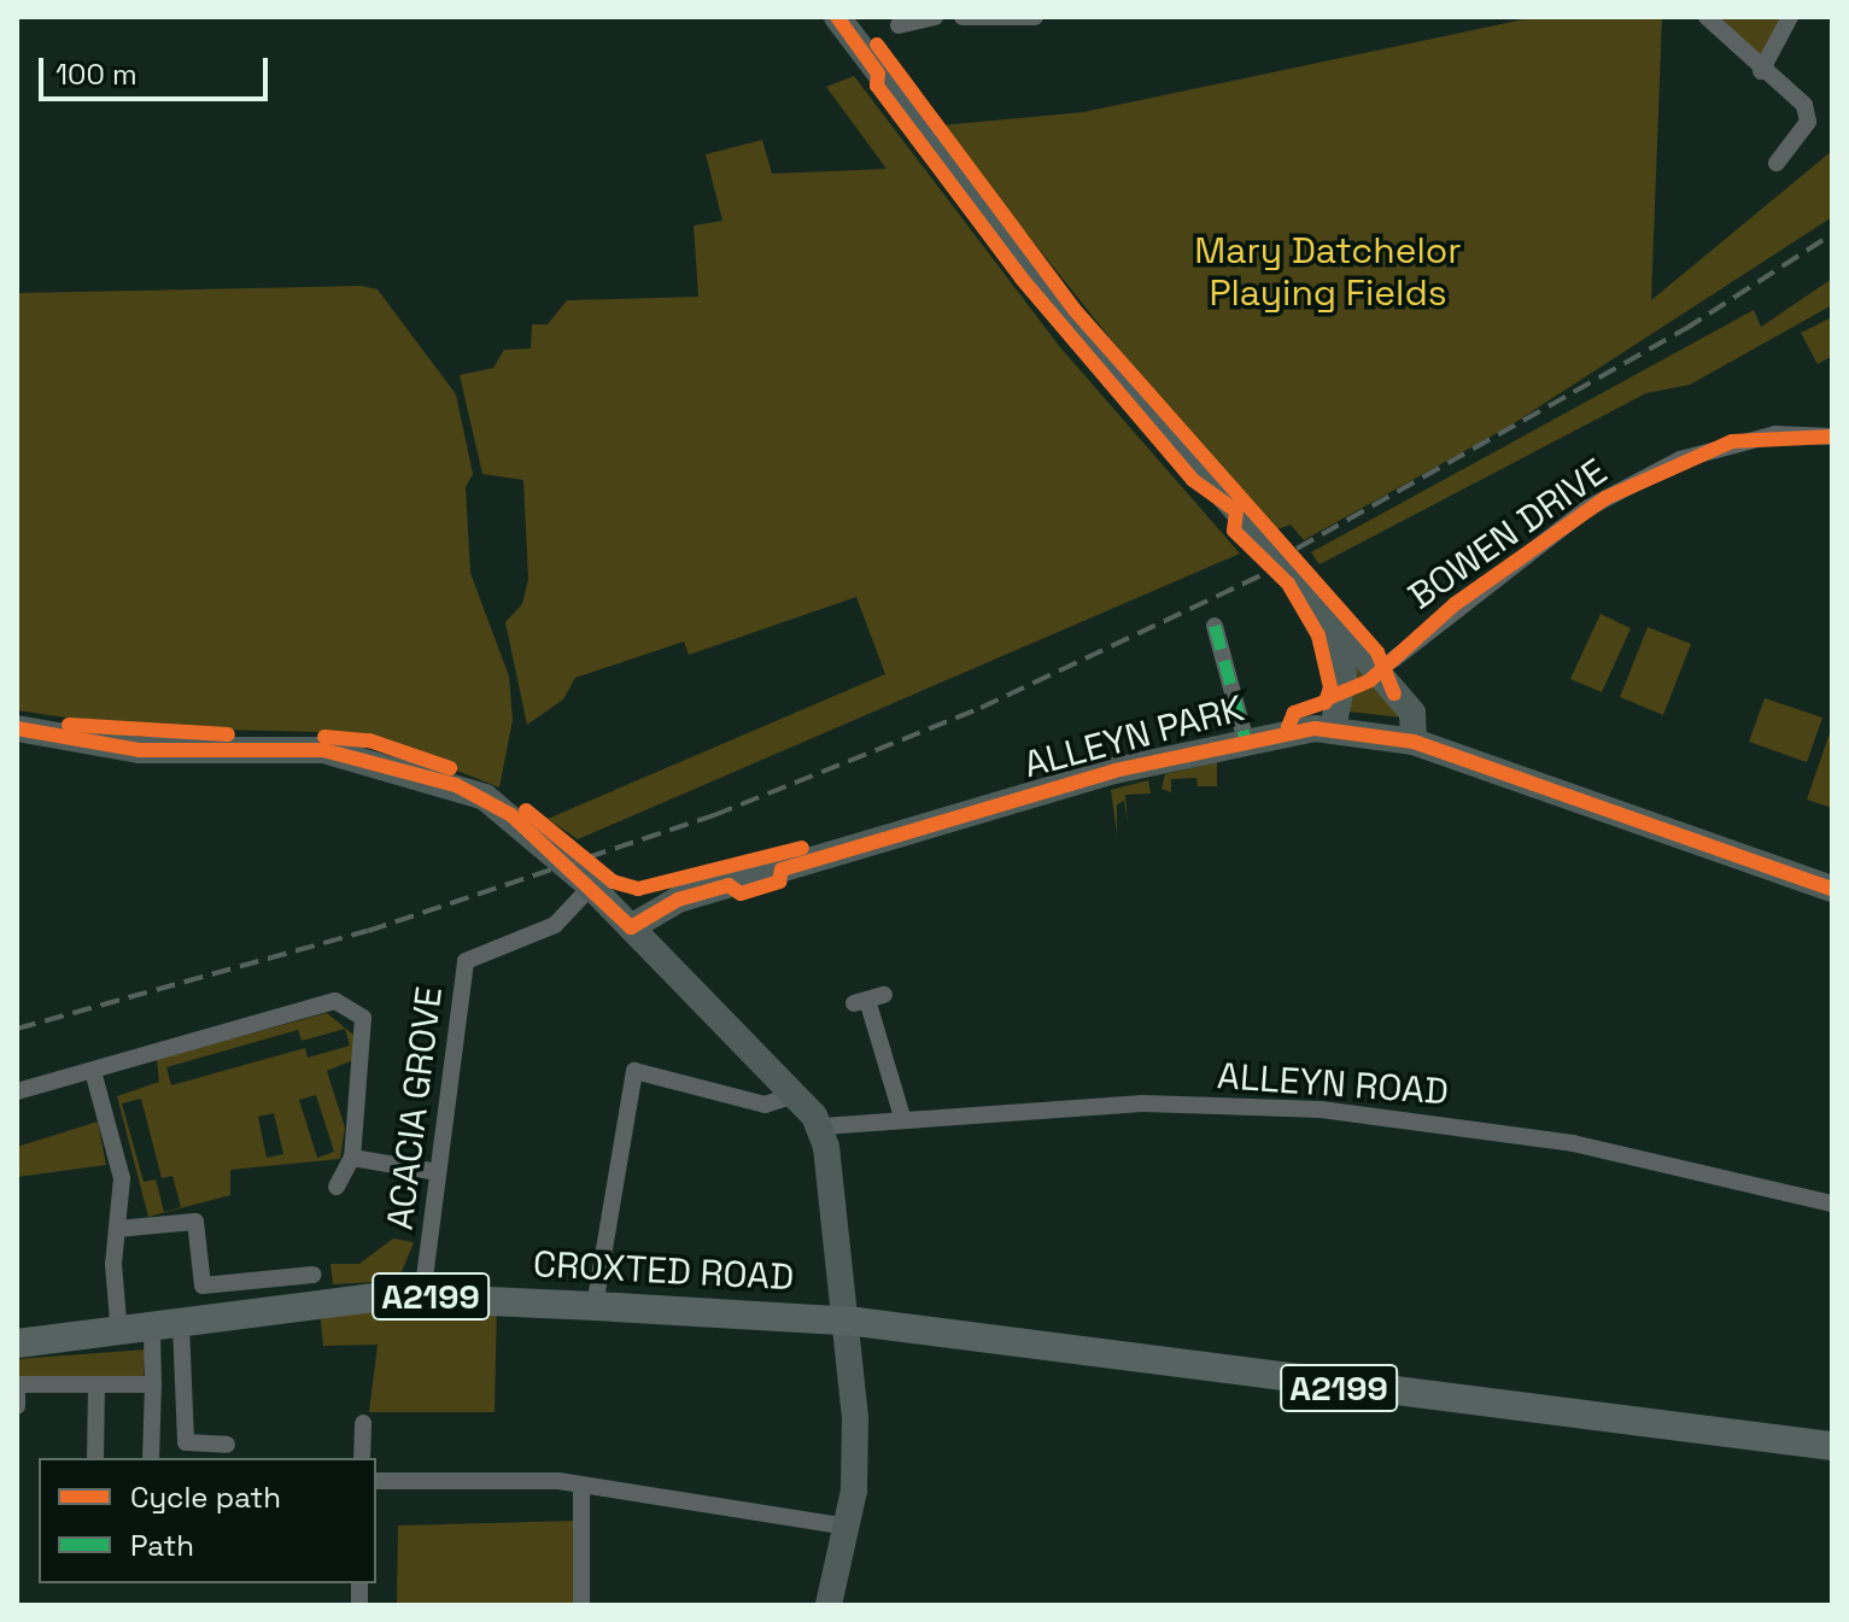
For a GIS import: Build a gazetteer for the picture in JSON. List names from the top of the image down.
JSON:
{
  "streets": {
    "main road": ["CROXTED ROAD", "A2199"],
    "street": [
      "BOWEN DRIVE",
      "ALLEYN PARK",
      "ALLEYN ROAD",
      "ACACIA GROVE"
    ]
  },
  "crossings": [
    ["ACACIA GROVE", "CROXTED ROAD"],
    ["CROXTED ROAD", "A2199"]
  ],
  "parks": ["Mary Datchelor Playing Fields"],
  "legend": ["Cycle path", "Path"],
  "scale_bar": "100 m"
}
